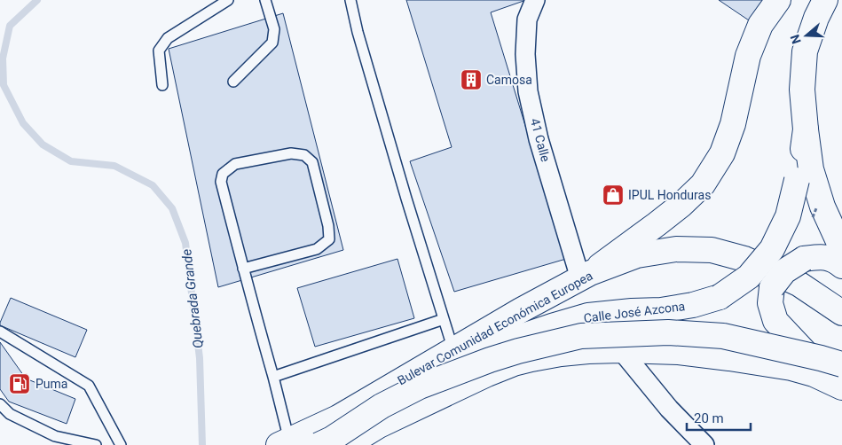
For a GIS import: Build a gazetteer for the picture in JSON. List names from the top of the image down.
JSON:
{
  "streets": {
    "main road": ["Calle José Azcona", "Bulevar Comunidad Económica Europea"],
    "street": ["41 Calle"]
  },
  "crossings": [
    ["41 Calle", "Bulevar Comunidad Económica Europea"]
  ],
  "water": ["Quebrada Grande"],
  "places": {
    "building": ["Camosa"],
    "shop": ["IPUL Honduras"],
    "fuel station": ["Puma"]
  },
  "scale_bar": "20 m",
  "north": "left"
}
